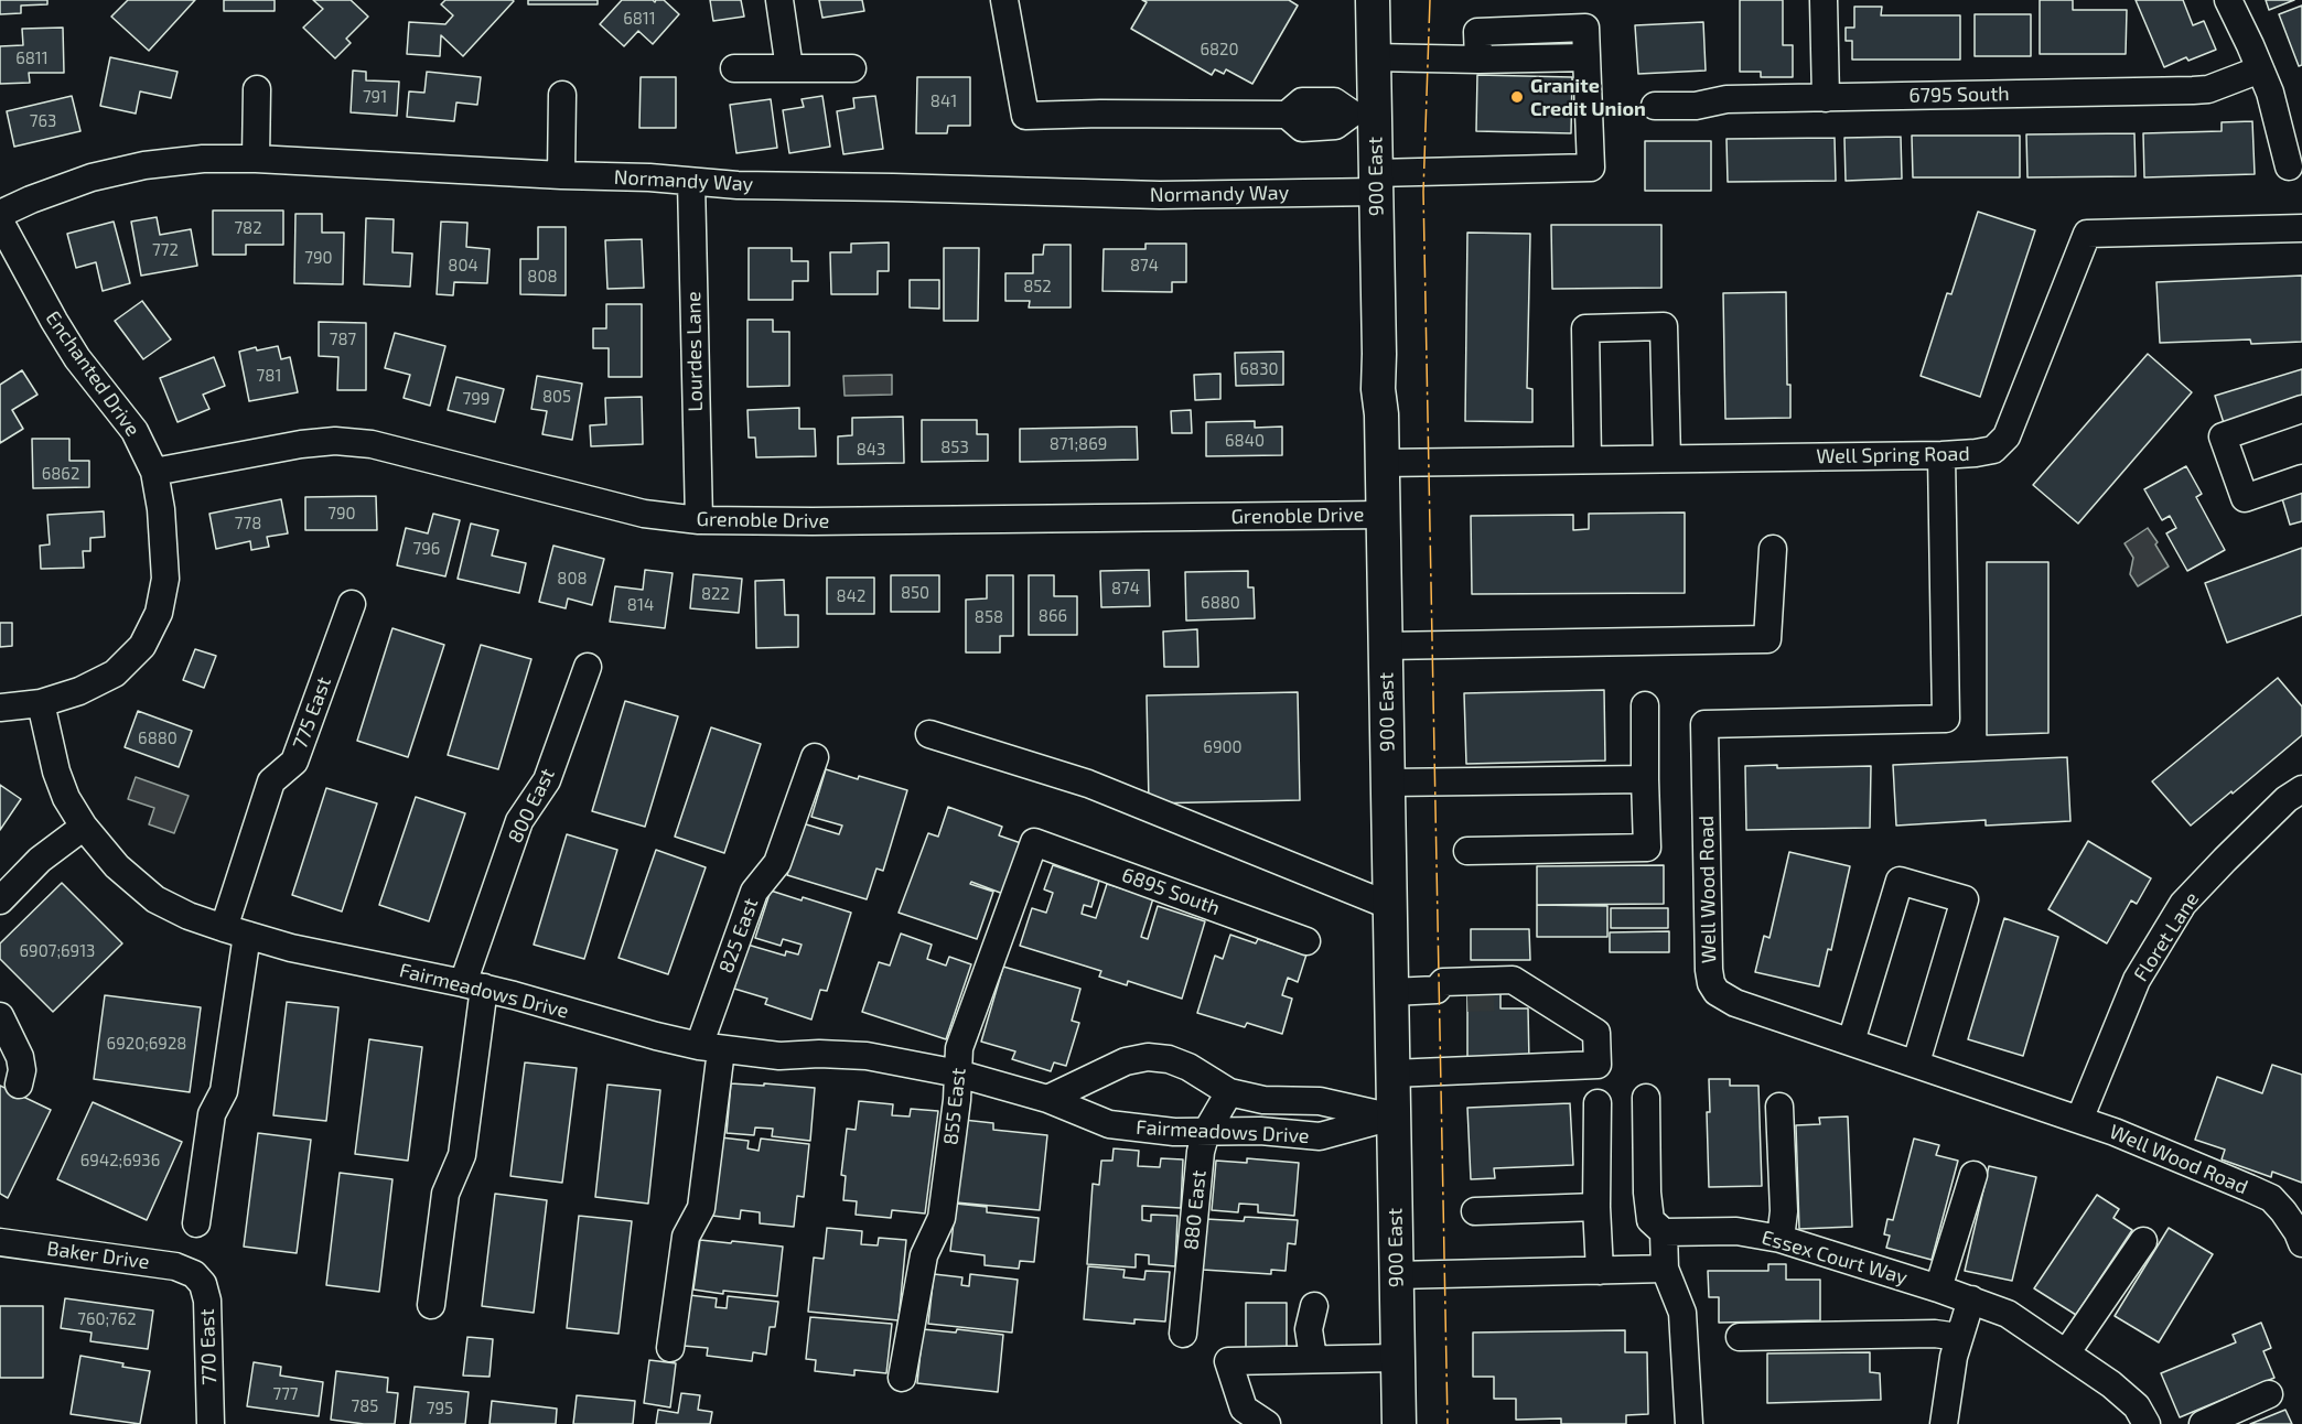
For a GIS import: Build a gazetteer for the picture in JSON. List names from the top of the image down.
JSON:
{
  "streets": {
    "main road": ["900 East"],
    "street": [
      "6795 South",
      "Normandy Way",
      "Lourdes Lane",
      "Enchanted Drive",
      "Well Spring Road",
      "Grenoble Drive",
      "775 East",
      "800 East",
      "Well Wood Road",
      "6895 South",
      "825 East",
      "Floret Lane",
      "Fairmeadows Drive",
      "855 East",
      "880 East",
      "Baker Drive",
      "Essex Court Way",
      "770 East"
    ]
  },
  "crossings": [
    ["900 East", "Normandy Way"],
    ["900 East", "Well Spring Road"],
    ["900 East", "Grenoble Drive"],
    ["900 East", "Fairmeadows Drive"],
    ["Normandy Way", "Lourdes Lane"],
    ["Lourdes Lane", "Grenoble Drive"],
    ["Enchanted Drive", "Grenoble Drive"],
    ["Enchanted Drive", "Fairmeadows Drive"],
    ["Well Spring Road", "Well Wood Road"],
    ["775 East", "Fairmeadows Drive"],
    ["800 East", "Fairmeadows Drive"],
    ["Well Wood Road", "Floret Lane"],
    ["6895 South", "855 East"],
    ["825 East", "Fairmeadows Drive"],
    ["Fairmeadows Drive", "855 East"],
    ["Fairmeadows Drive", "880 East"],
    ["Baker Drive", "770 East"]
  ],
  "places": ["Granite Credit Union"],
  "house_numbers": [
    "6811",
    "6820",
    "6811",
    "791",
    "841",
    "763",
    "782",
    "772",
    "790",
    "804",
    "874",
    "808",
    "852",
    "787",
    "6830",
    "781",
    "805",
    "799",
    "6840",
    "871;869",
    "853",
    "843",
    "6862",
    "790",
    "778",
    "796",
    "808",
    "874",
    "850",
    "822",
    "842",
    "6880",
    "814",
    "866",
    "858",
    "6880",
    "6900",
    "6907;6913",
    "6920;6928",
    "6942;6936",
    "760;762",
    "777",
    "785",
    "795"
  ]
}
